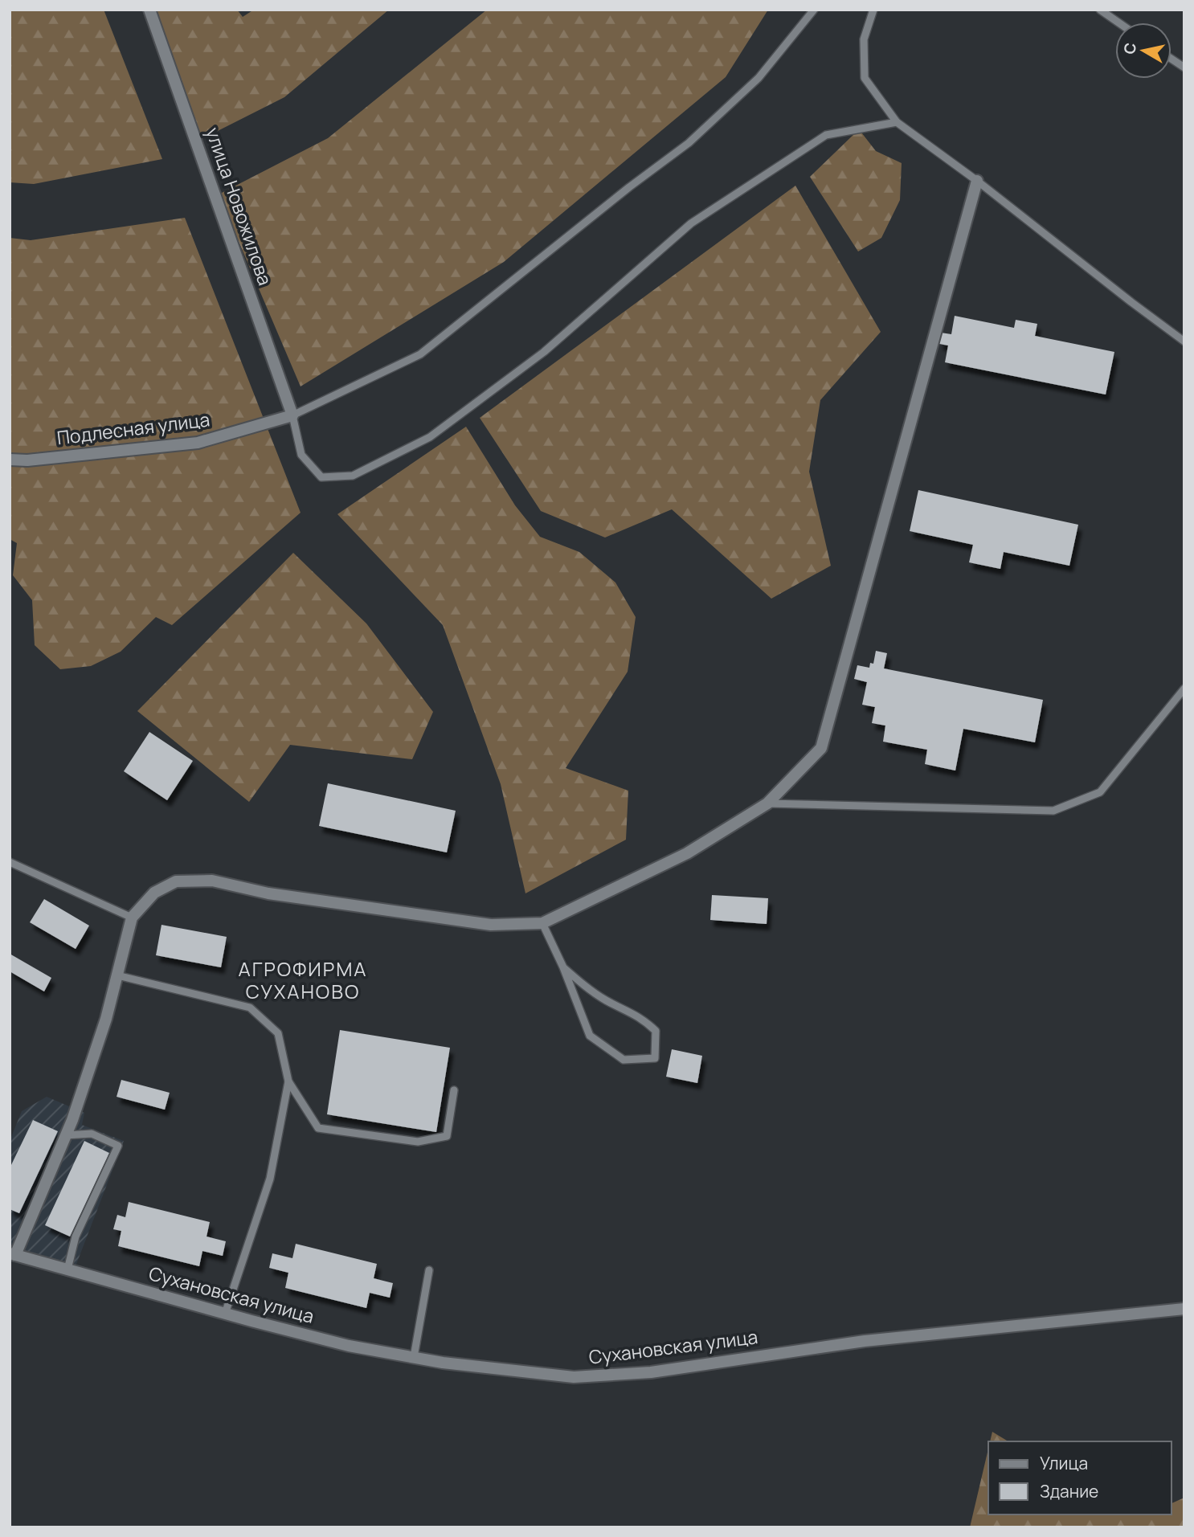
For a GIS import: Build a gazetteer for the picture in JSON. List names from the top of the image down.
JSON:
{
  "streets": {
    "street": ["улица Новожилова", "Подлесная улица", "Сухановская улица"]
  },
  "crossings": [
    ["улица Новожилова", "Подлесная улица"]
  ],
  "districts": ["АГРОФИРМА СУХАНОВО"],
  "legend": ["Улица", "Здание"],
  "north": "left"
}
